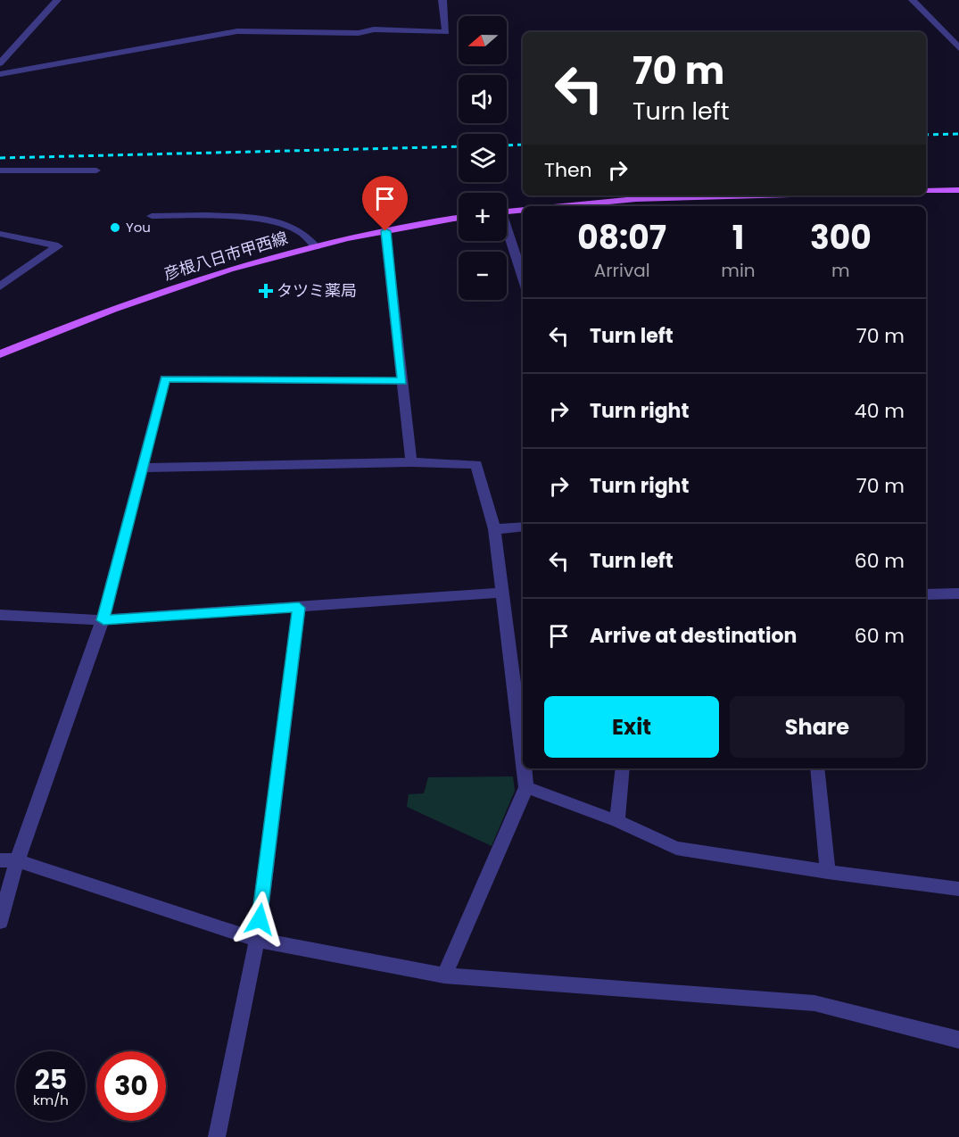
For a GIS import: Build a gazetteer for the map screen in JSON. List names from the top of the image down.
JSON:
{
  "streets": {
    "main road": ["彦根八日市甲西線"]
  },
  "places": {
    "other": ["You"],
    "health": ["タツミ薬局"]
  },
  "north": "left",
  "page": {
    "map_buttons": ["+", "−"],
    "turn": ["70 m", "Turn left"],
    "then": "Then",
    "eta": [
      "08:07",
      "Arrival",
      "1",
      "min",
      "300",
      "m"
    ],
    "list": [
      {
        "name": "Turn left",
        "value": "70 m"
      },
      {
        "name": "Turn right",
        "value": "40 m"
      },
      {
        "name": "Turn right",
        "value": "70 m"
      },
      {
        "name": "Turn left",
        "value": "60 m"
      },
      {
        "name": "Arrive at destination",
        "value": "60 m"
      }
    ],
    "buttons": ["Exit", "Share"],
    "speed": "25 km/h",
    "limit": "30"
  }
}
